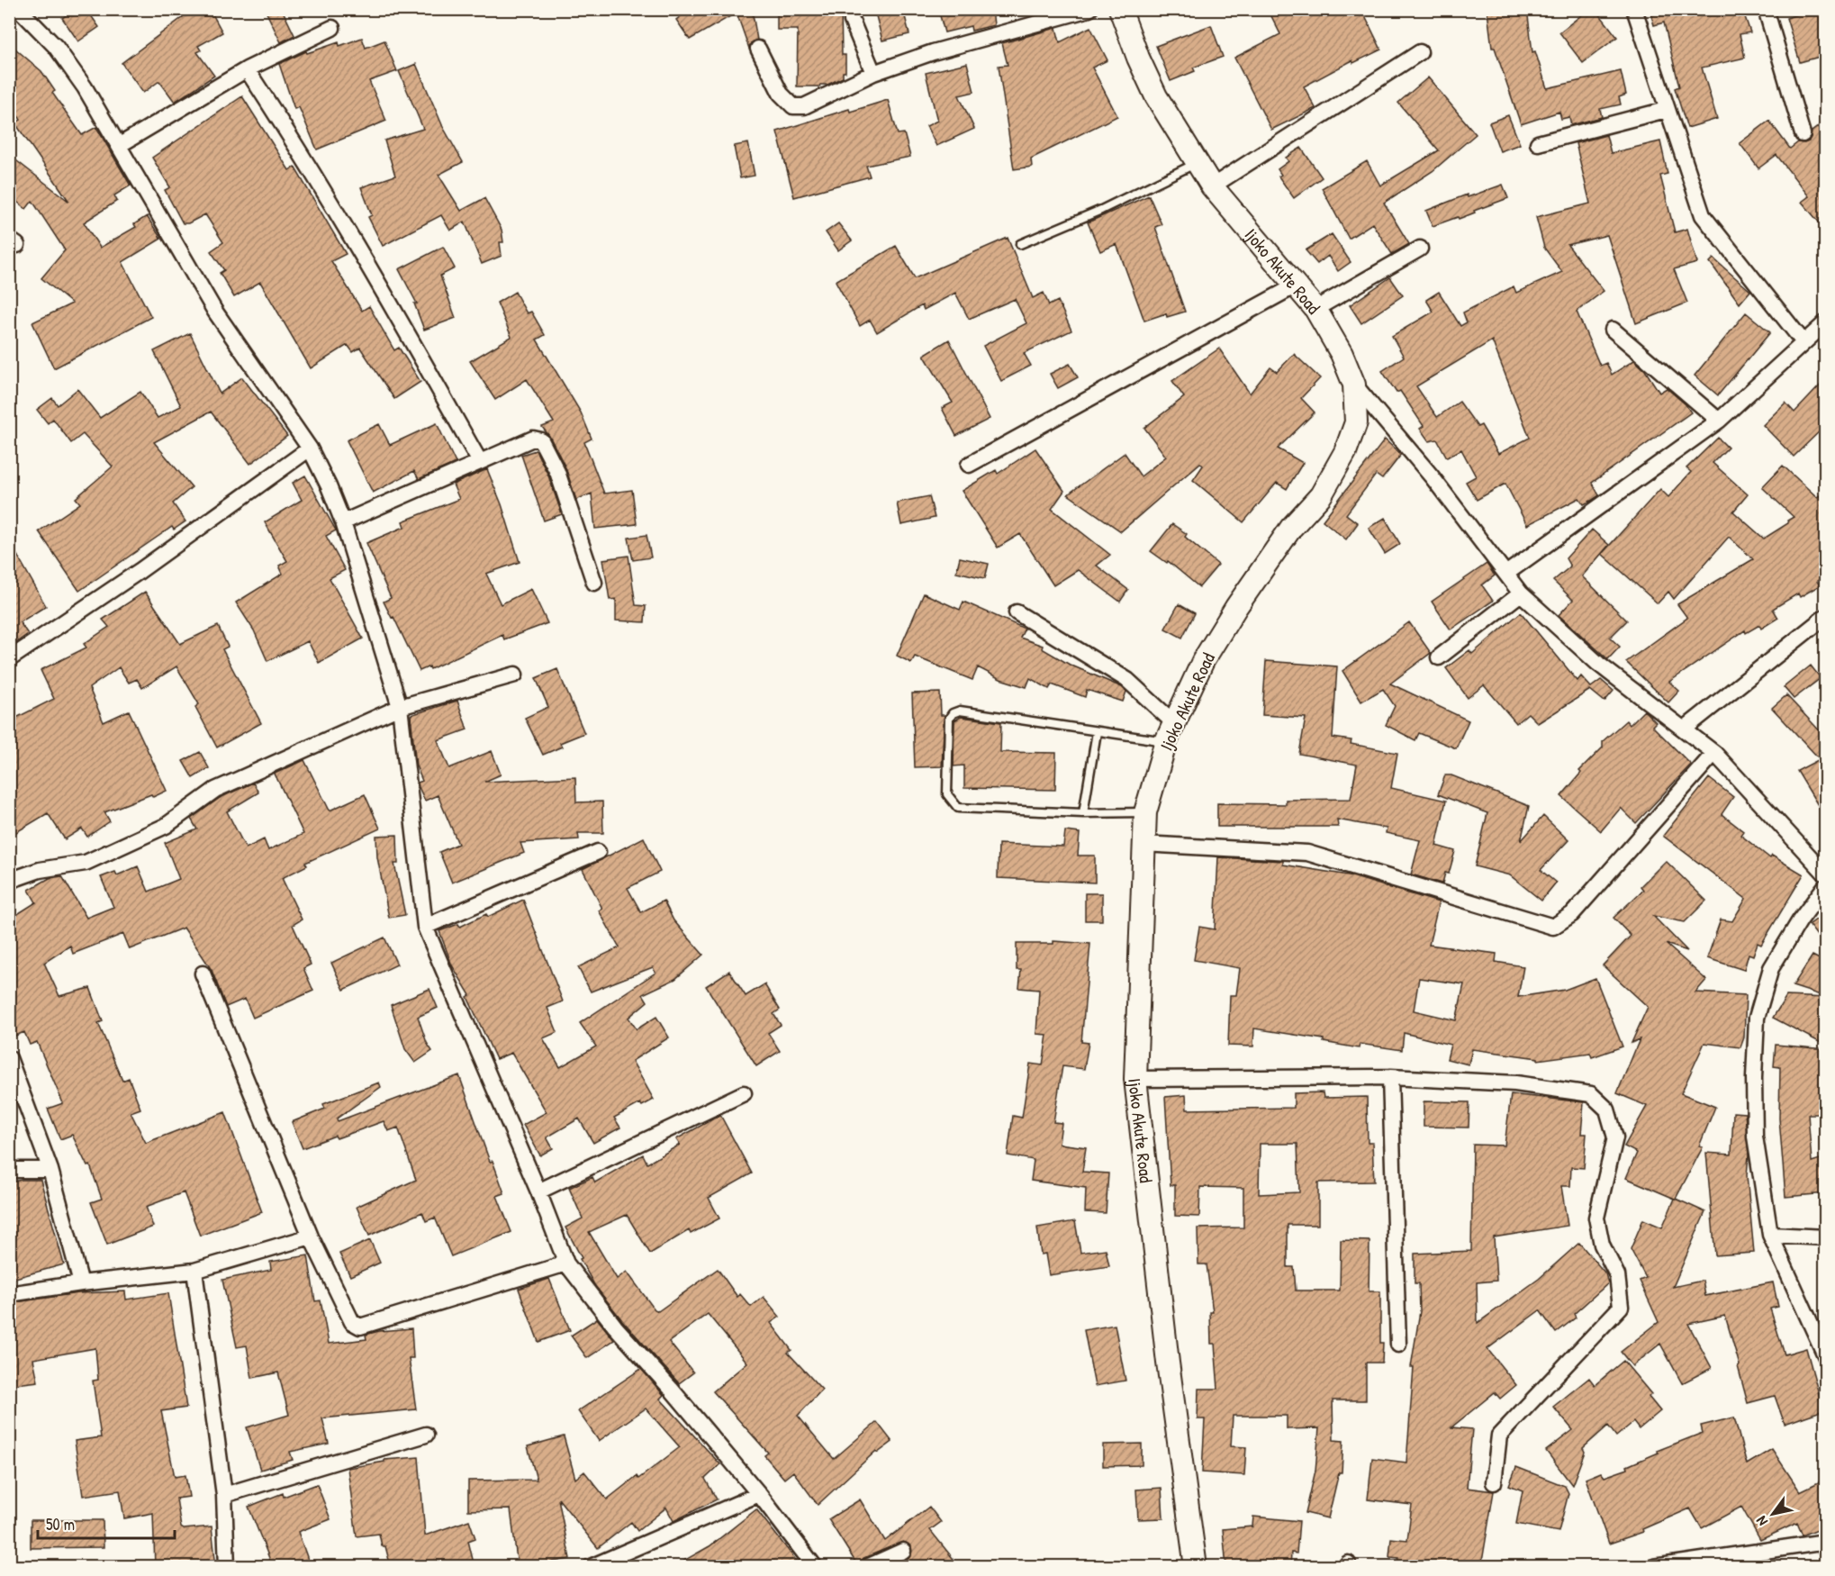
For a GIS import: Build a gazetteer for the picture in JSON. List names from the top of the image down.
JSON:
{
  "streets": {
    "main road": ["Ijoko Akute Road"]
  },
  "scale_bar": "50 m",
  "north": "bottom left"
}
